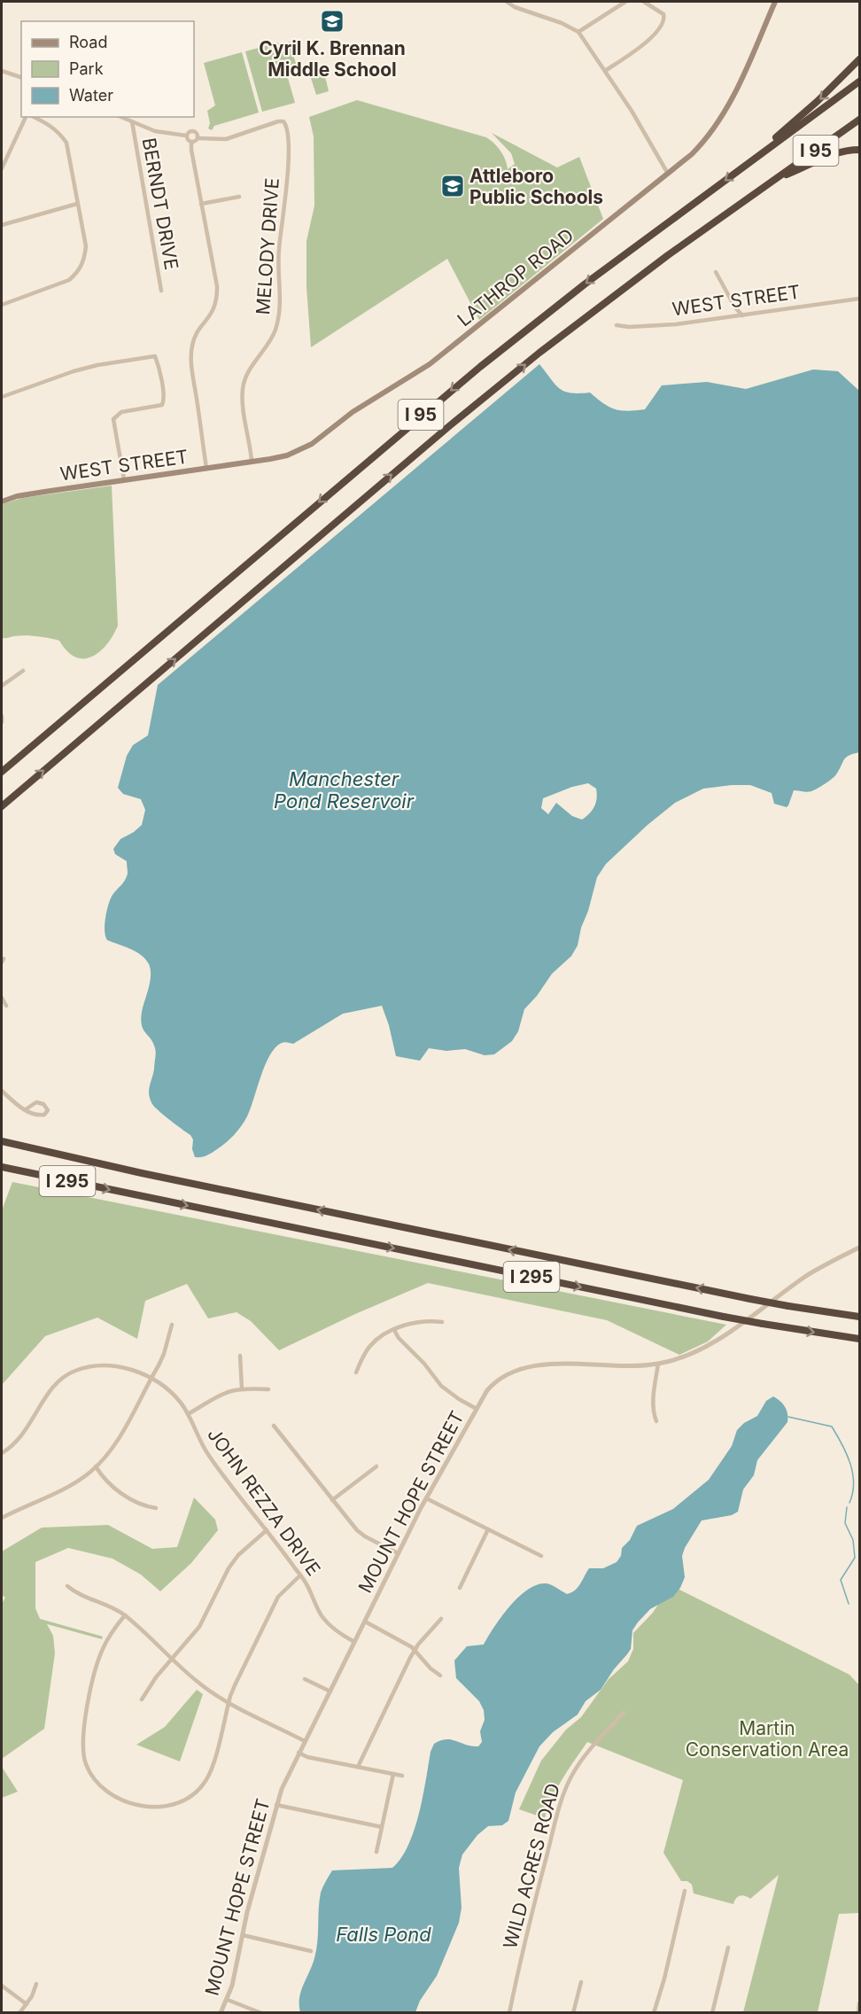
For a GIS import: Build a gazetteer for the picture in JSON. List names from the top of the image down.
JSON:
{
  "streets": {
    "highway": ["I 95", "I 295"],
    "main road": ["LATHROP ROAD", "WEST STREET"],
    "street": [
      "BERNDT DRIVE",
      "MELODY DRIVE",
      "JOHN REZZA DRIVE",
      "MOUNT HOPE STREET",
      "WILD ACRES ROAD"
    ]
  },
  "crossings": [
    ["MELODY DRIVE", "LATHROP ROAD"],
    ["MELODY DRIVE", "WEST STREET"],
    ["LATHROP ROAD", "WEST STREET"],
    ["JOHN REZZA DRIVE", "MOUNT HOPE STREET"]
  ],
  "water": ["Manchester Pond Reservoir", "Falls Pond"],
  "parks": ["Martin Conservation Area"],
  "places": {
    "school or university": ["Cyril K. Brennan Middle School", "Attleboro Public Schools"]
  },
  "legend": ["Road", "Park", "Water"]
}
